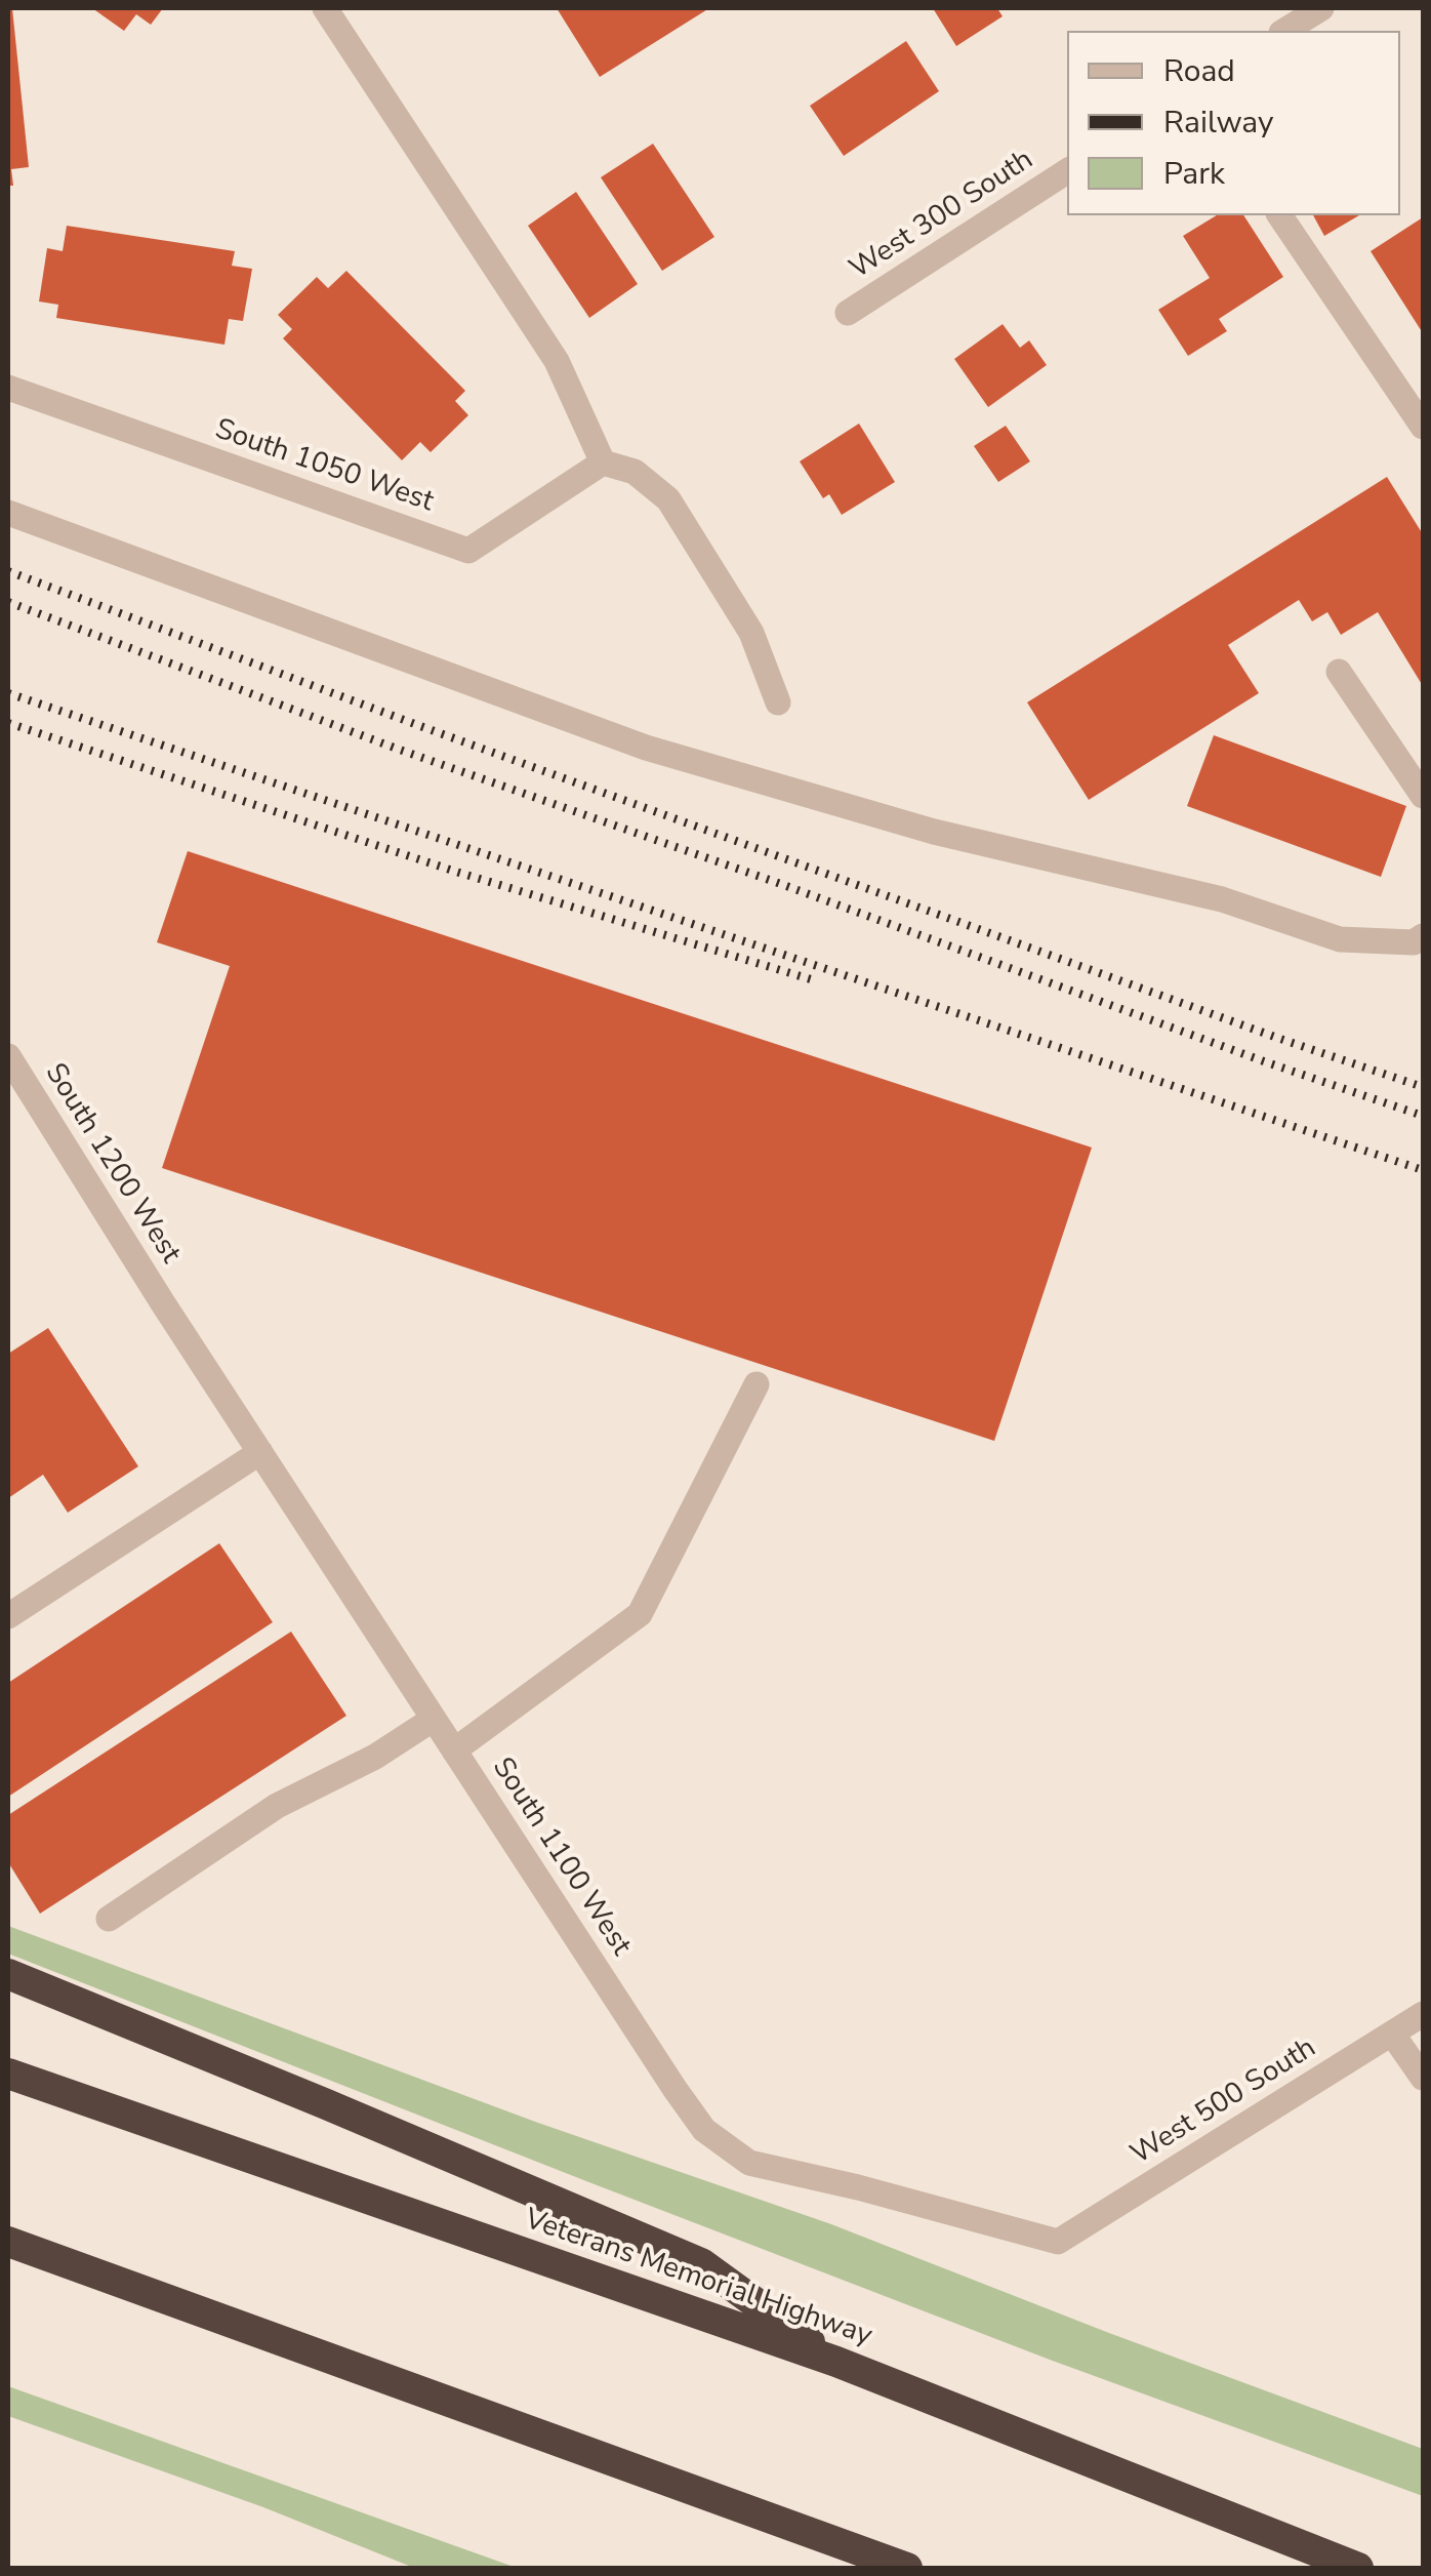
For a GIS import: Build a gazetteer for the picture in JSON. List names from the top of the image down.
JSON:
{
  "streets": {
    "highway": ["Veterans Memorial Highway"],
    "street": [
      "West 300 South",
      "South 1050 West",
      "South 1200 West",
      "South 1100 West",
      "West 500 South"
    ]
  },
  "crossings": [
    ["South 1200 West", "South 1100 West"],
    ["South 1100 West", "West 500 South"]
  ],
  "legend": ["Road", "Railway", "Park"]
}
